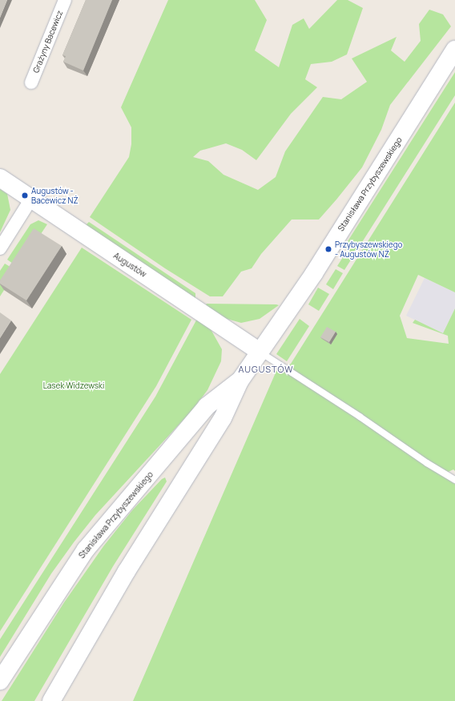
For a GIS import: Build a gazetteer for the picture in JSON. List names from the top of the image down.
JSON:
{
  "streets": {
    "street": ["Grażyny Bacewicz", "Stanisława Przybyszewskiego", "Augustów"]
  },
  "crossings": [
    ["Stanisława Przybyszewskiego", "Augustów"]
  ],
  "districts": ["AUGUSTÓW"],
  "parks": ["Lasek Widzewski"],
  "places": ["Augustów - Bacewicz NŻ", "Przybyszewskiego - Augustów NŻ"]
}
